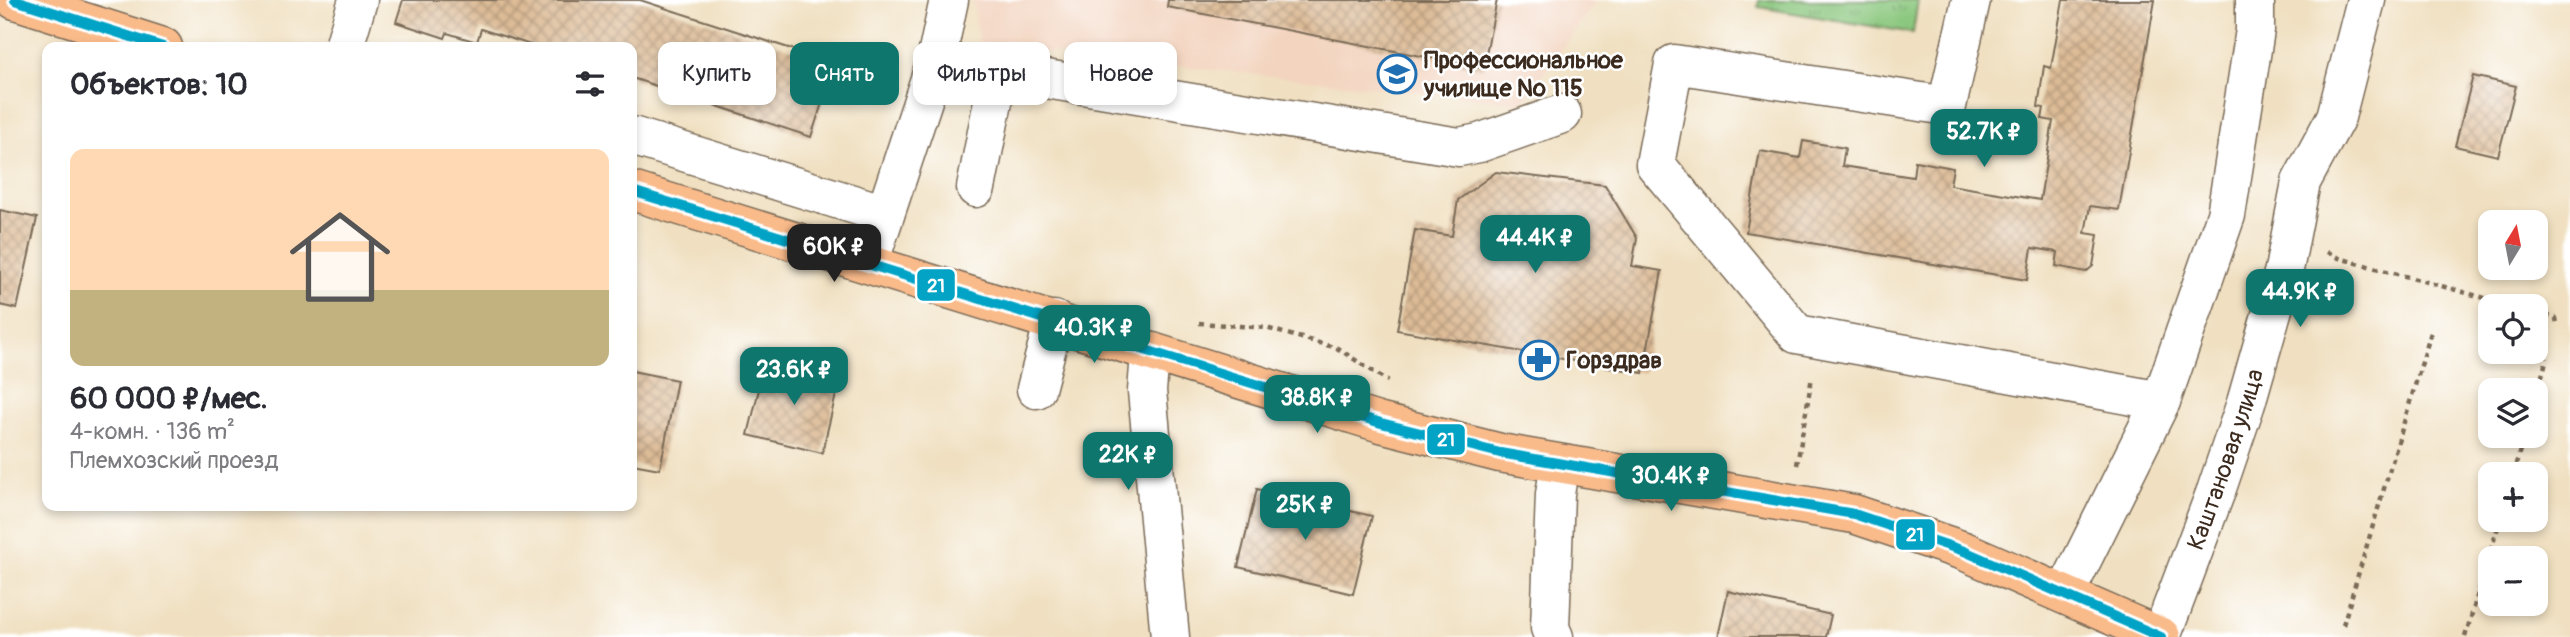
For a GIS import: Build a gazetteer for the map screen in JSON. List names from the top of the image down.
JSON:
{
  "streets": {
    "street": ["Каштановая улица"]
  },
  "places": {
    "school or university": ["Профессиональное училище № 115"],
    "pharmacy": ["Горздрав"]
  },
  "lines": ["transit line 21"],
  "north": "top",
  "page": {
    "chip": [
      "Купить",
      "Снять",
      "Фильтры",
      "Новое"
    ],
    "heading": "Объектов: 10",
    "price": [
      "52.7K ₽",
      "44.4K ₽",
      "60K ₽",
      "44.9K ₽",
      "40.3K ₽",
      "23.6K ₽",
      "38.8K ₽",
      "22K ₽",
      "30.4K ₽",
      "25K ₽"
    ],
    "list": [
      {
        "name": "60 000 ₽/мес.",
        "note": "4-комн. · 136 m² · Племхозский проезд"
      }
    ],
    "map_buttons": ["+", "−"]
  }
}
